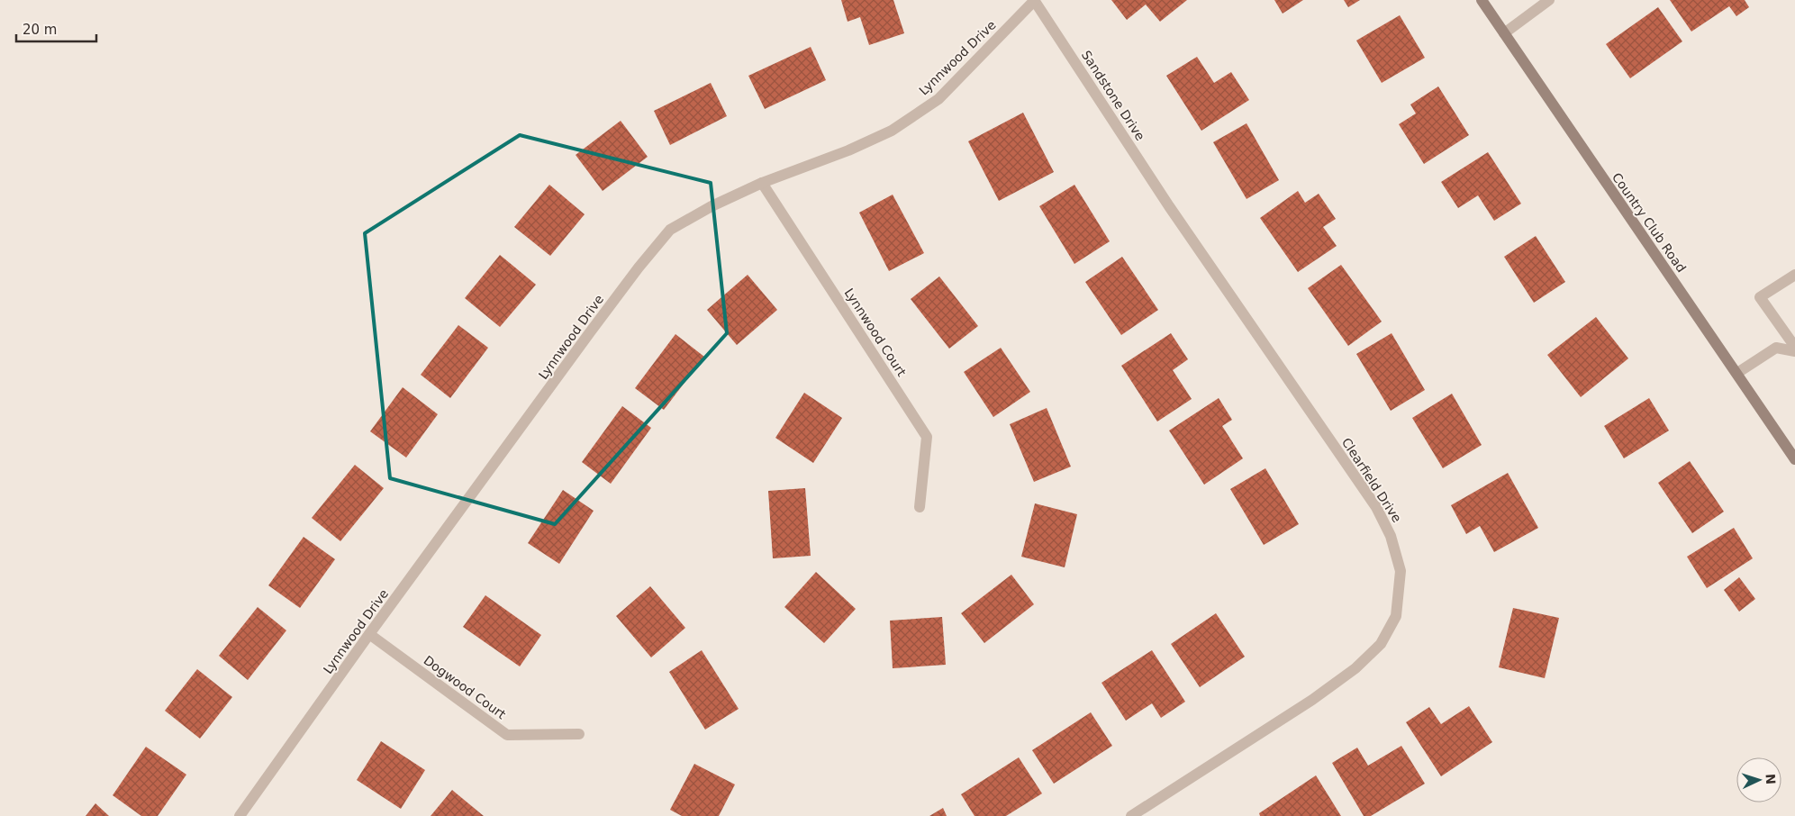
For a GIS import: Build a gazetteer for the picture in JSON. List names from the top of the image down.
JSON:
{
  "streets": {
    "main road": ["Country Club Road"],
    "street": [
      "Lynnwood Drive",
      "Sandstone Drive",
      "Lynnwood Court",
      "Clearfield Drive",
      "Dogwood Court"
    ]
  },
  "crossings": [
    ["Lynnwood Drive", "Sandstone Drive"],
    ["Lynnwood Drive", "Lynnwood Court"],
    ["Lynnwood Drive", "Dogwood Court"],
    ["Sandstone Drive", "Clearfield Drive"]
  ],
  "scale_bar": "20 m",
  "north": "right"
}
